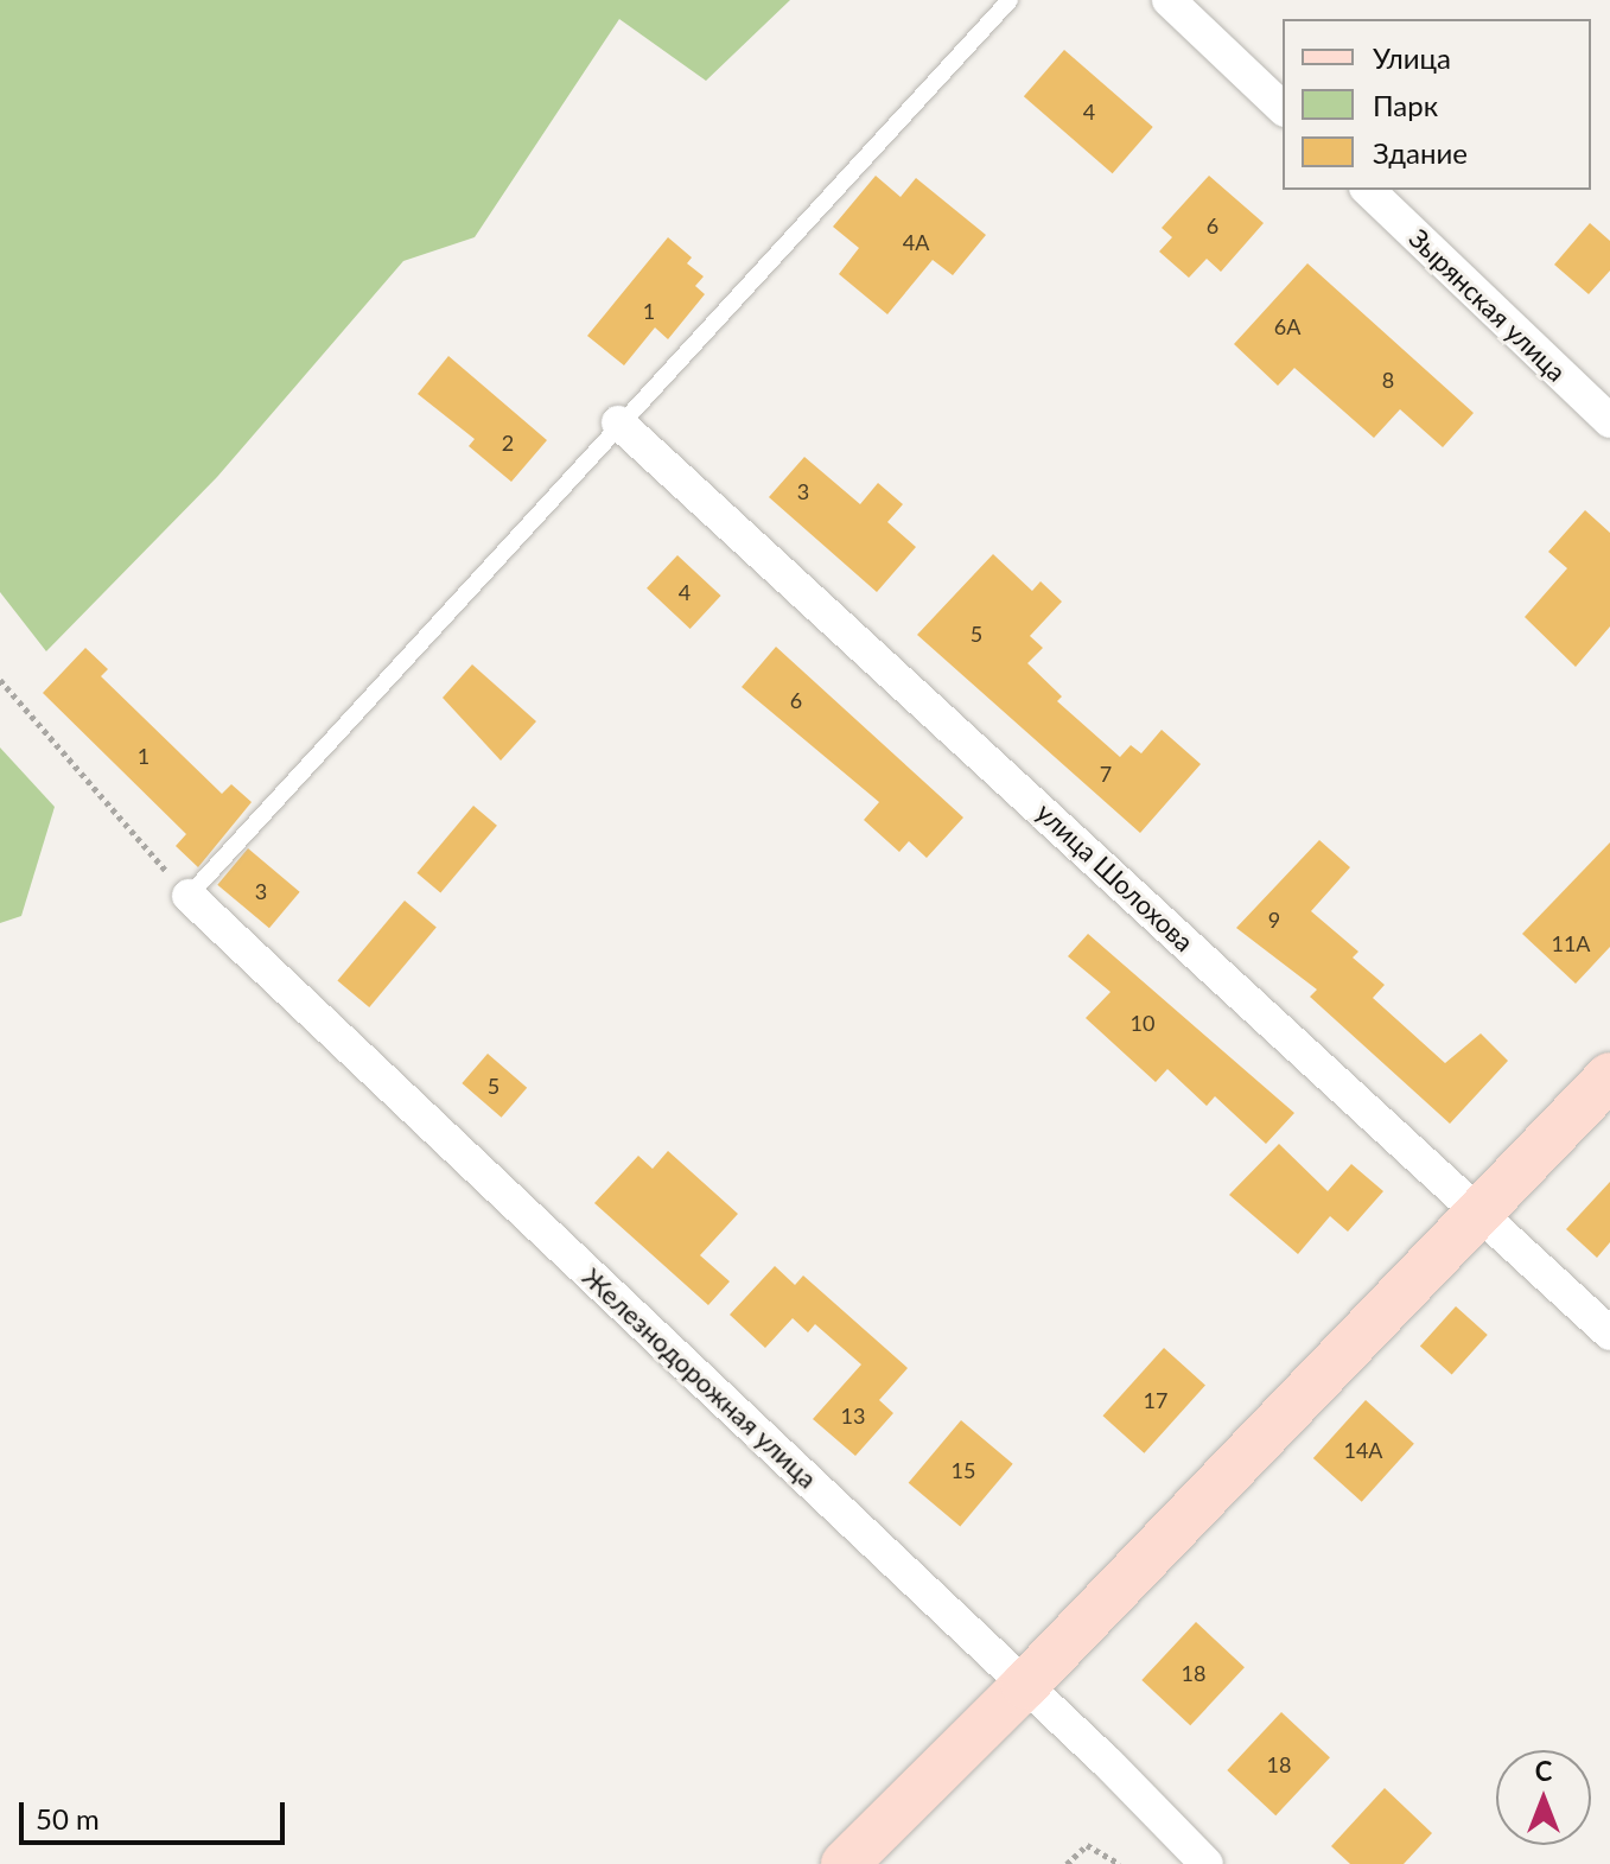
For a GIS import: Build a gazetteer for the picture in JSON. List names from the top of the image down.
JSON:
{
  "streets": {
    "street": ["Зырянская улица", "улица Шолохова", "Железнодорожная улица"]
  },
  "house_numbers": [
    "4",
    "6",
    "4А",
    "1",
    "6А",
    "8",
    "2",
    "3",
    "4",
    "5",
    "6",
    "1",
    "7",
    "3",
    "9",
    "11А",
    "10",
    "5",
    "17",
    "13",
    "14А",
    "15",
    "18",
    "18"
  ],
  "legend": ["Улица", "Парк", "Здание"],
  "scale_bar": "50 m",
  "north": "top"
}
